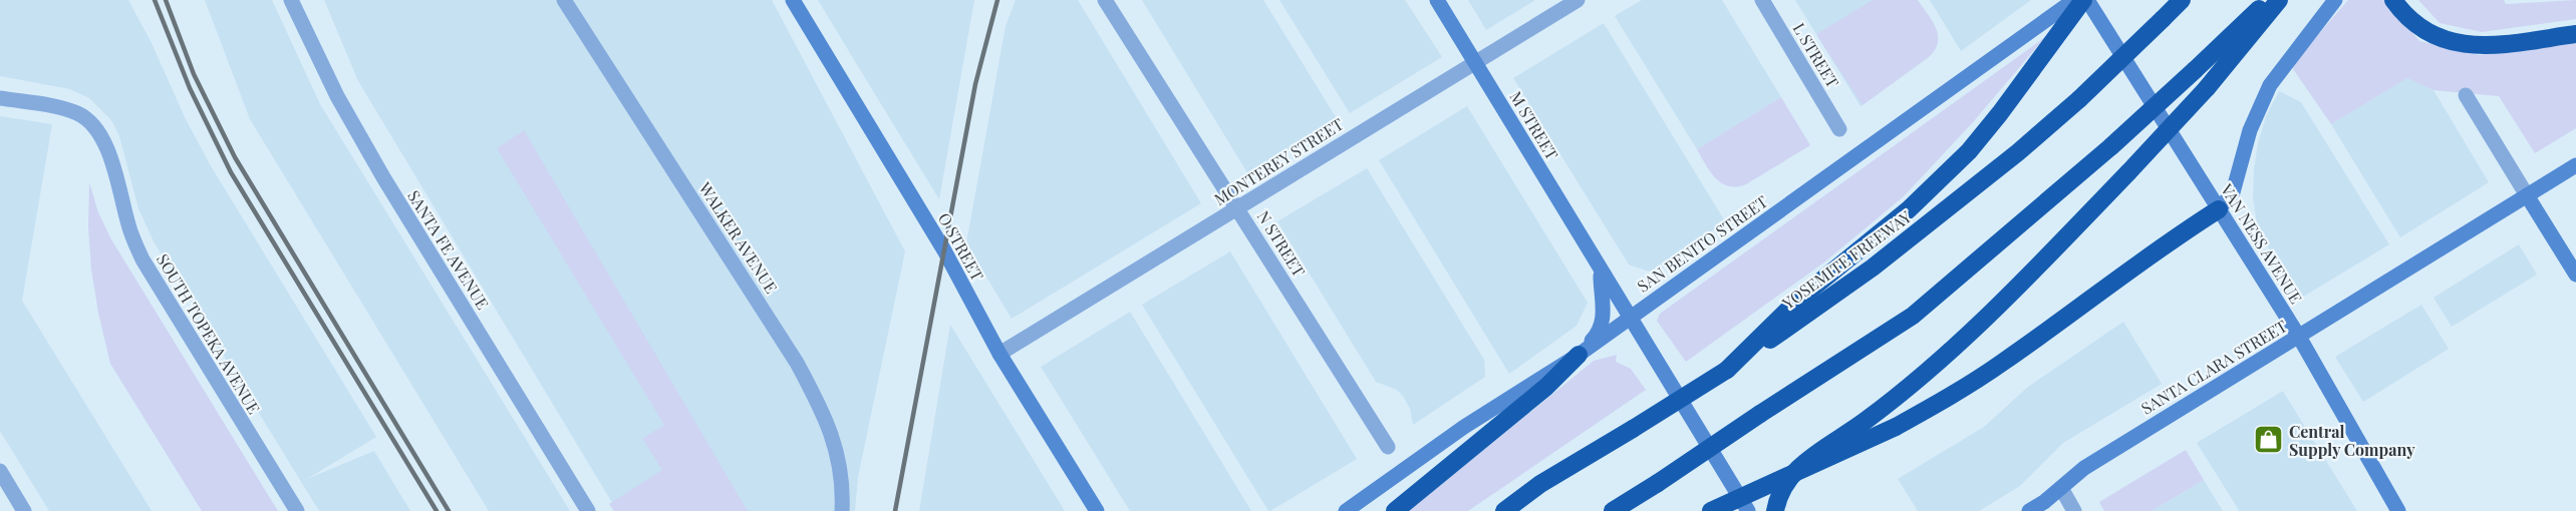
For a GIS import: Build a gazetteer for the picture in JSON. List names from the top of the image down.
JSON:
{
  "streets": {
    "highway": ["YOSEMITE FREEWAY"],
    "street": [
      "L STREET",
      "M STREET",
      "MONTEREY STREET",
      "WALKER AVENUE",
      "N STREET",
      "SAN BENITO STREET",
      "VAN NESS AVENUE",
      "O STREET",
      "SANTA FE AVENUE",
      "SOUTH TOPEKA AVENUE",
      "SANTA CLARA STREET"
    ]
  },
  "crossings": [
    ["M STREET", "MONTEREY STREET"],
    ["M STREET", "SAN BENITO STREET"],
    ["MONTEREY STREET", "N STREET"],
    ["MONTEREY STREET", "O STREET"],
    ["VAN NESS AVENUE", "SANTA CLARA STREET"]
  ],
  "places": {
    "shop": ["Central Supply Company"]
  }
}
